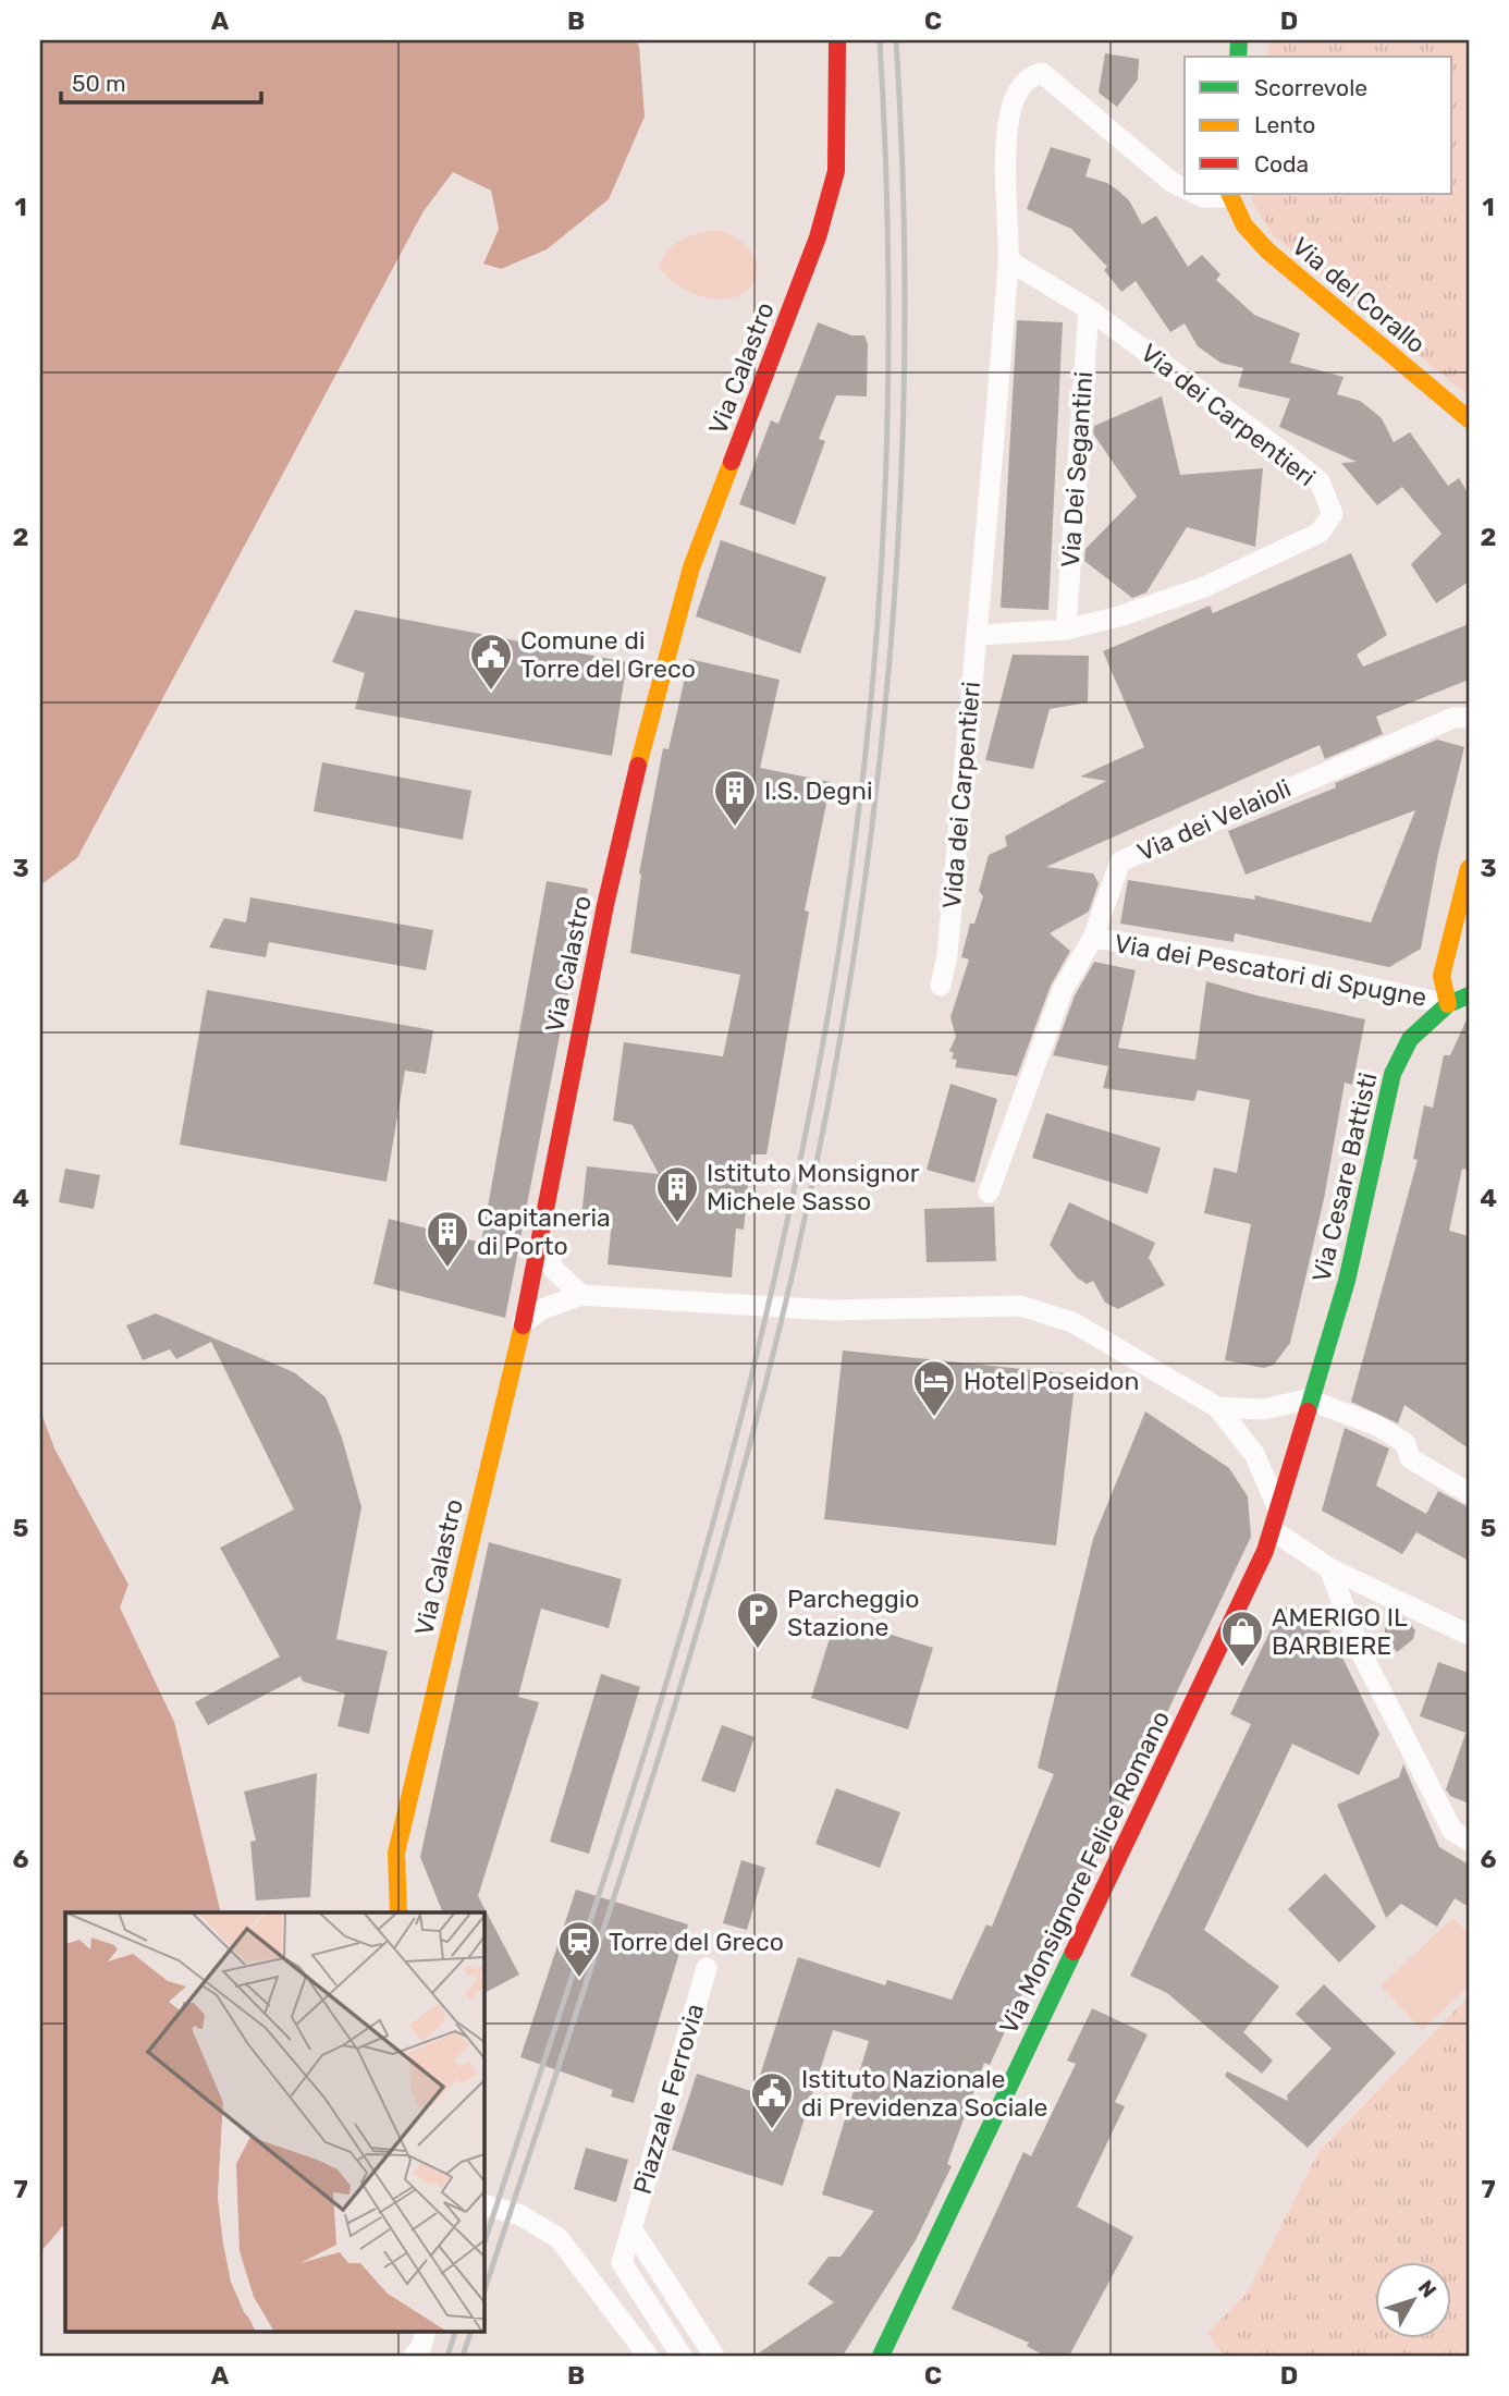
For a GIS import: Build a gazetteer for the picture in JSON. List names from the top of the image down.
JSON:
{
  "streets": {
    "street": [
      "Via del Corallo",
      "Via Calastro",
      "Via dei Carpentieri",
      "Via Dei Segantini",
      "Vida dei Carpentieri",
      "Via dei Velaioli",
      "Via dei Pescatori di Spugne",
      "Via Cesare Battisti",
      "Via Monsignore Felice Romano",
      "Piazzale Ferrovia"
    ]
  },
  "crossings": [
    ["Via dei Carpentieri", "Via Dei Segantini"],
    ["Via dei Carpentieri", "Vida dei Carpentieri"],
    ["Via dei Velaioli", "Via dei Pescatori di Spugne"],
    ["Via dei Pescatori di Spugne", "Via Cesare Battisti"],
    ["Via Cesare Battisti", "Via Monsignore Felice Romano"]
  ],
  "places": {
    "public building": ["Comune di Torre del Greco", "Istituto Nazionale di Previdenza Sociale"],
    "building": ["I.S. Degni", "Istituto Monsignor Michele Sasso", "Capitaneria di Porto"],
    "hotel": ["Hotel Poseidon"],
    "parking": ["Parcheggio Stazione"],
    "shop": ["AMERIGO IL BARBIERE"],
    "station": ["Torre del Greco"]
  },
  "legend": ["Scorrevole", "Lento", "Coda"],
  "scale_bar": "50 m",
  "north": "top right",
  "grid": {
    "columns": [
      "A",
      "B",
      "C",
      "D"
    ],
    "rows": [
      "1",
      "2",
      "3",
      "4",
      "5",
      "6",
      "7"
    ]
  }
}
